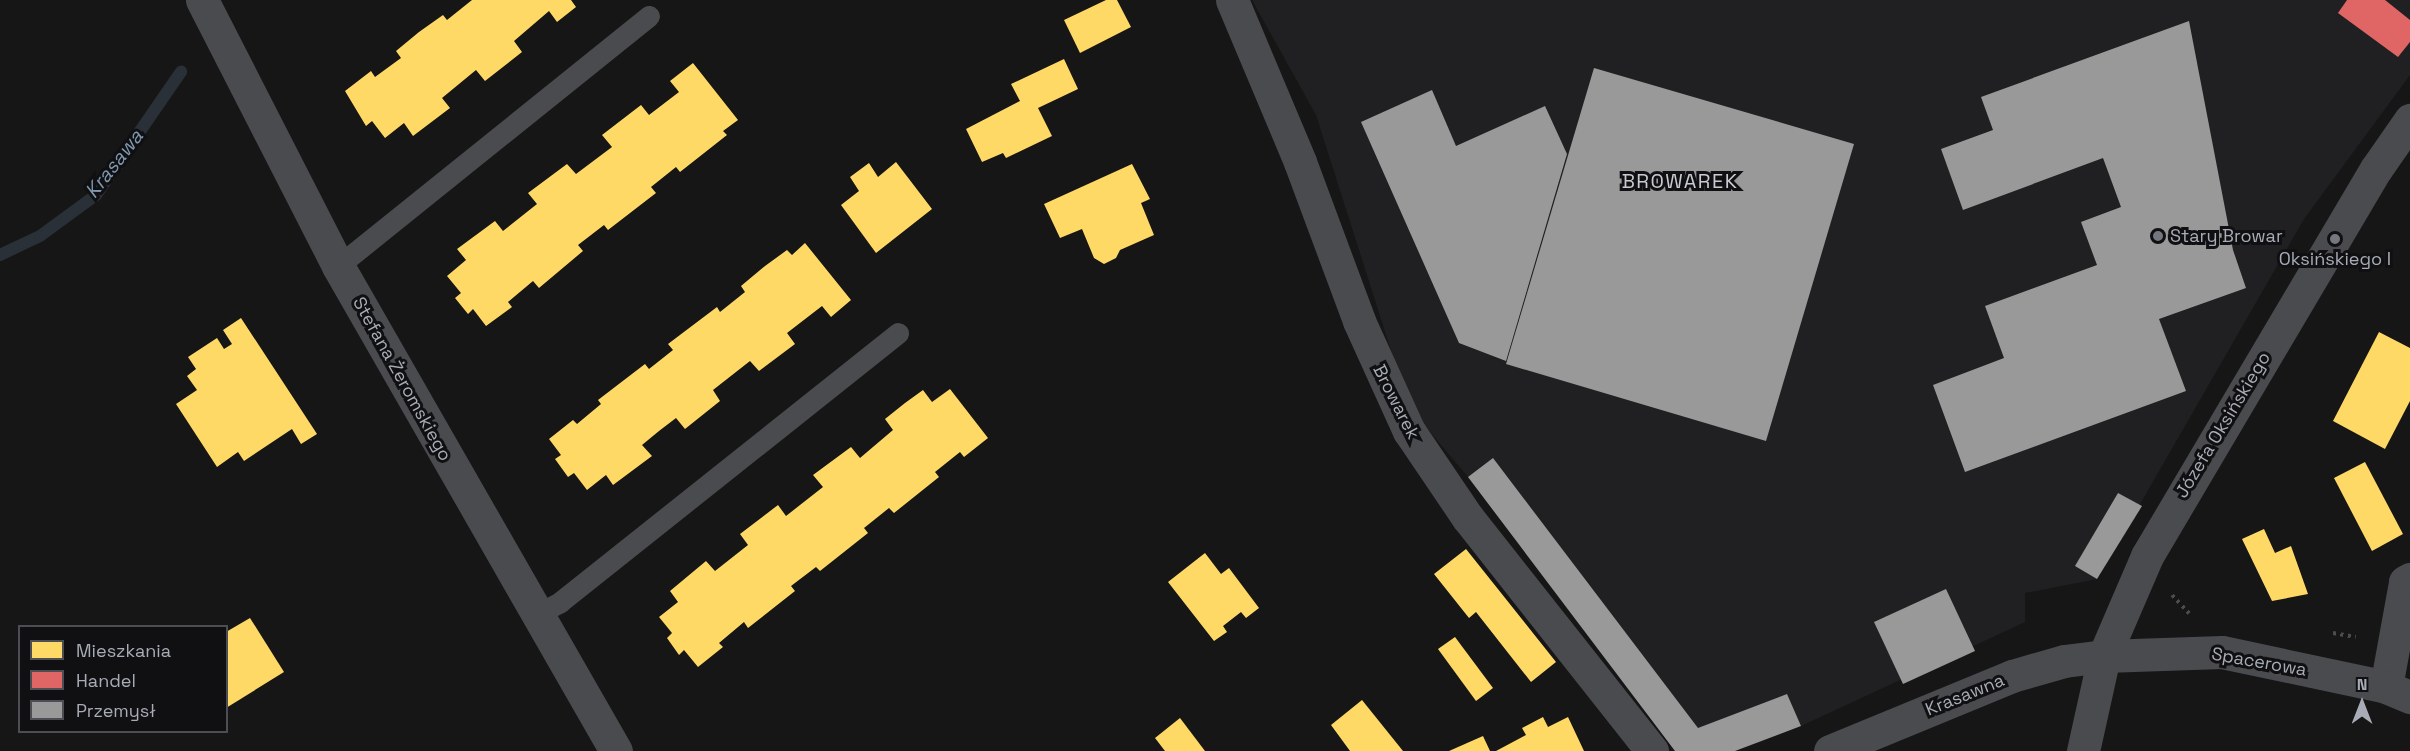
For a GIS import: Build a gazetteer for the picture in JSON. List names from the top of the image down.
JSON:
{
  "streets": {
    "street": [
      "Stefana Żeromskiego",
      "Browarek",
      "Józefa Oksińskiego",
      "Spacerowa",
      "Krasawna"
    ]
  },
  "crossings": [
    ["Józefa Oksińskiego", "Spacerowa"],
    ["Józefa Oksińskiego", "Krasawna"],
    ["Spacerowa", "Krasawna"]
  ],
  "districts": ["BROWAREK"],
  "water": ["Krasawa"],
  "places": ["Stary Browar", "Oksińskiego I"],
  "legend": ["Mieszkania", "Handel", "Przemysł"],
  "north": "top"
}
